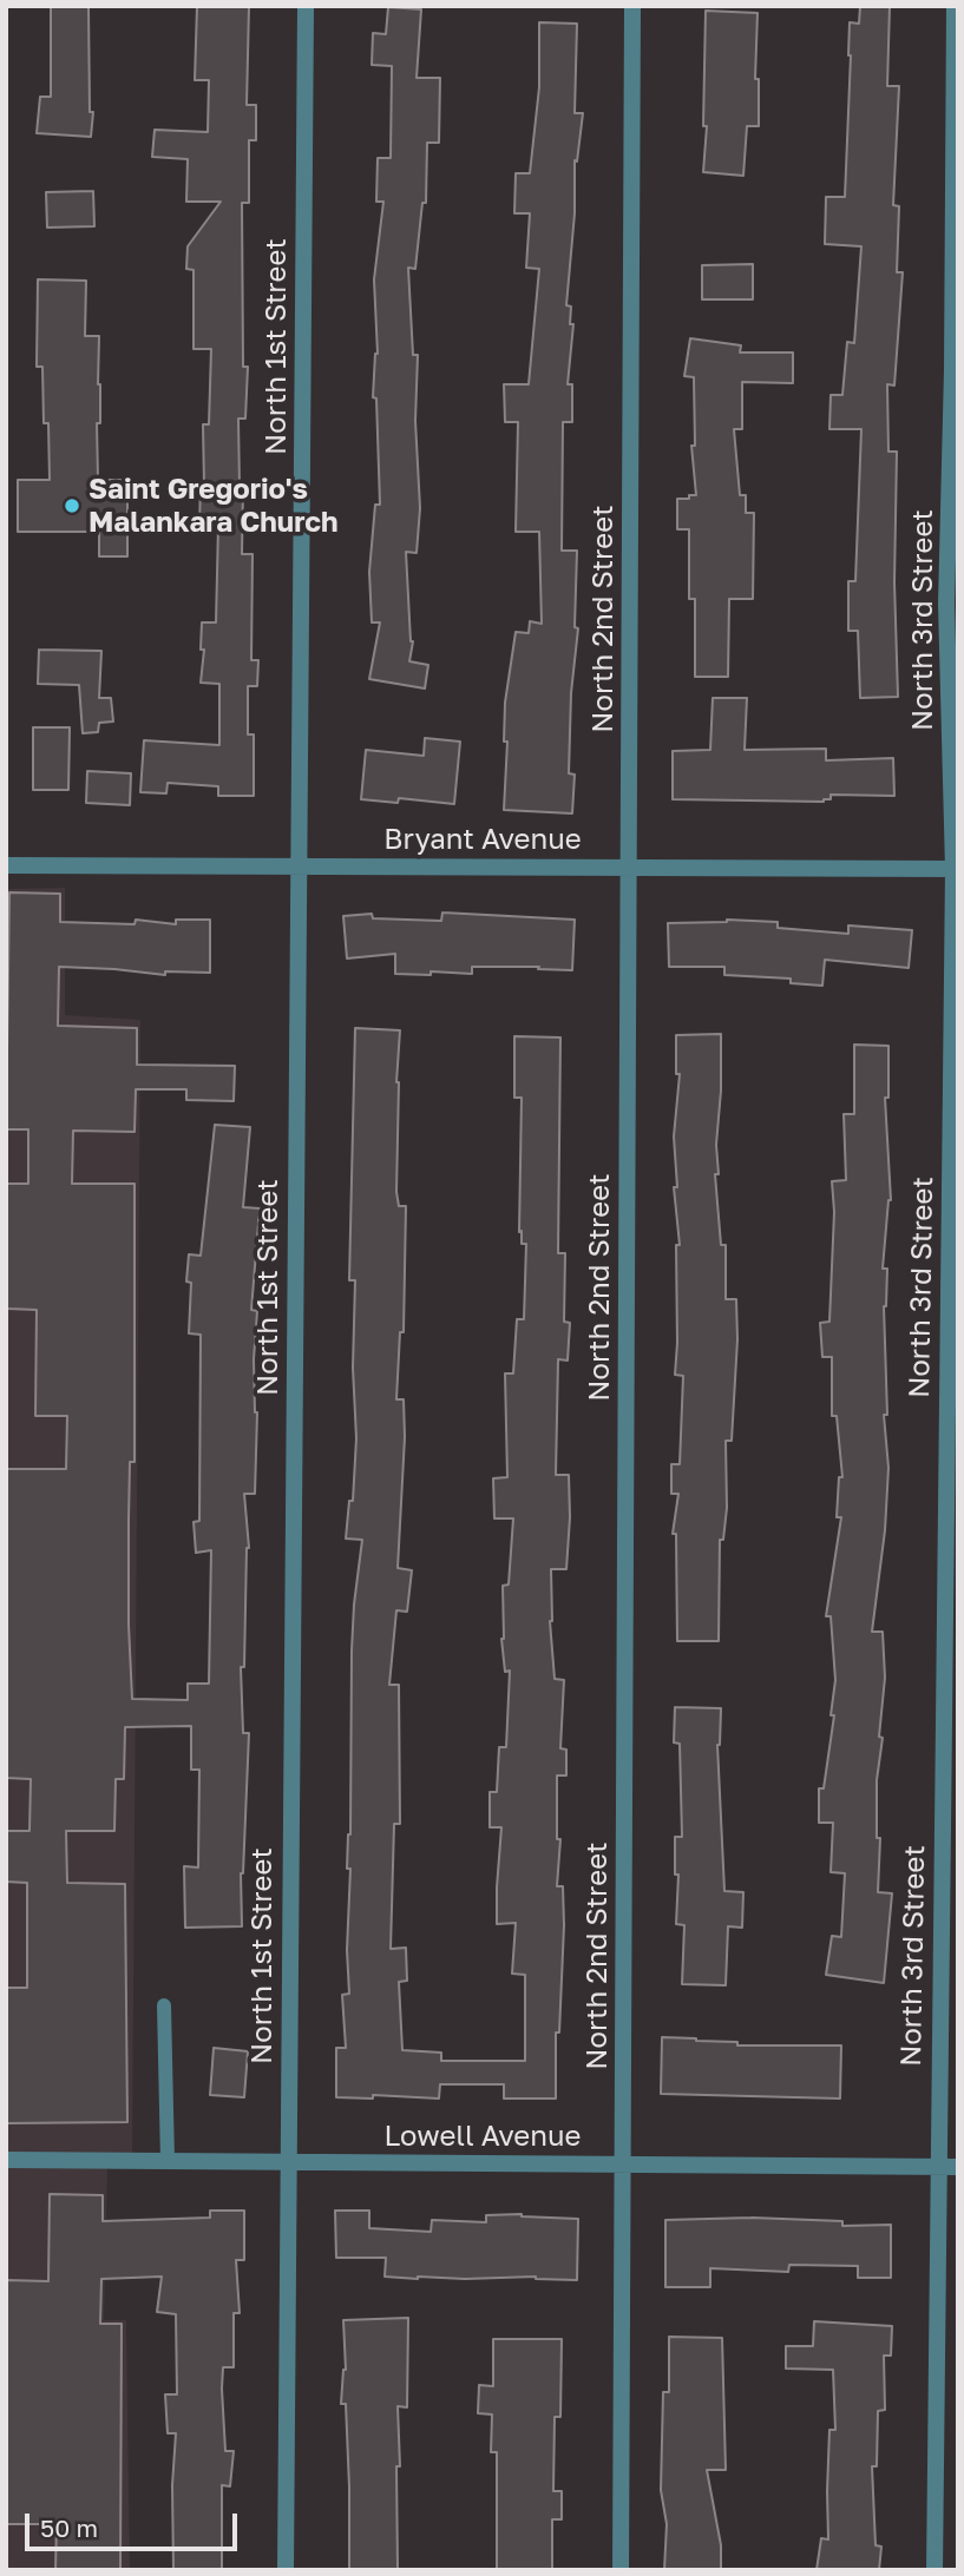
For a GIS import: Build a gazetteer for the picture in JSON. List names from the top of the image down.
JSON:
{
  "streets": {
    "street": [
      "North 1st Street",
      "North 2nd Street",
      "North 3rd Street",
      "Bryant Avenue",
      "Lowell Avenue"
    ]
  },
  "crossings": [
    ["North 1st Street", "Bryant Avenue"],
    ["North 1st Street", "Lowell Avenue"],
    ["North 2nd Street", "Bryant Avenue"],
    ["North 2nd Street", "Lowell Avenue"],
    ["North 3rd Street", "Bryant Avenue"],
    ["North 3rd Street", "Lowell Avenue"]
  ],
  "places": ["Saint Gregorio's Malankara Church"],
  "scale_bar": "50 m"
}
